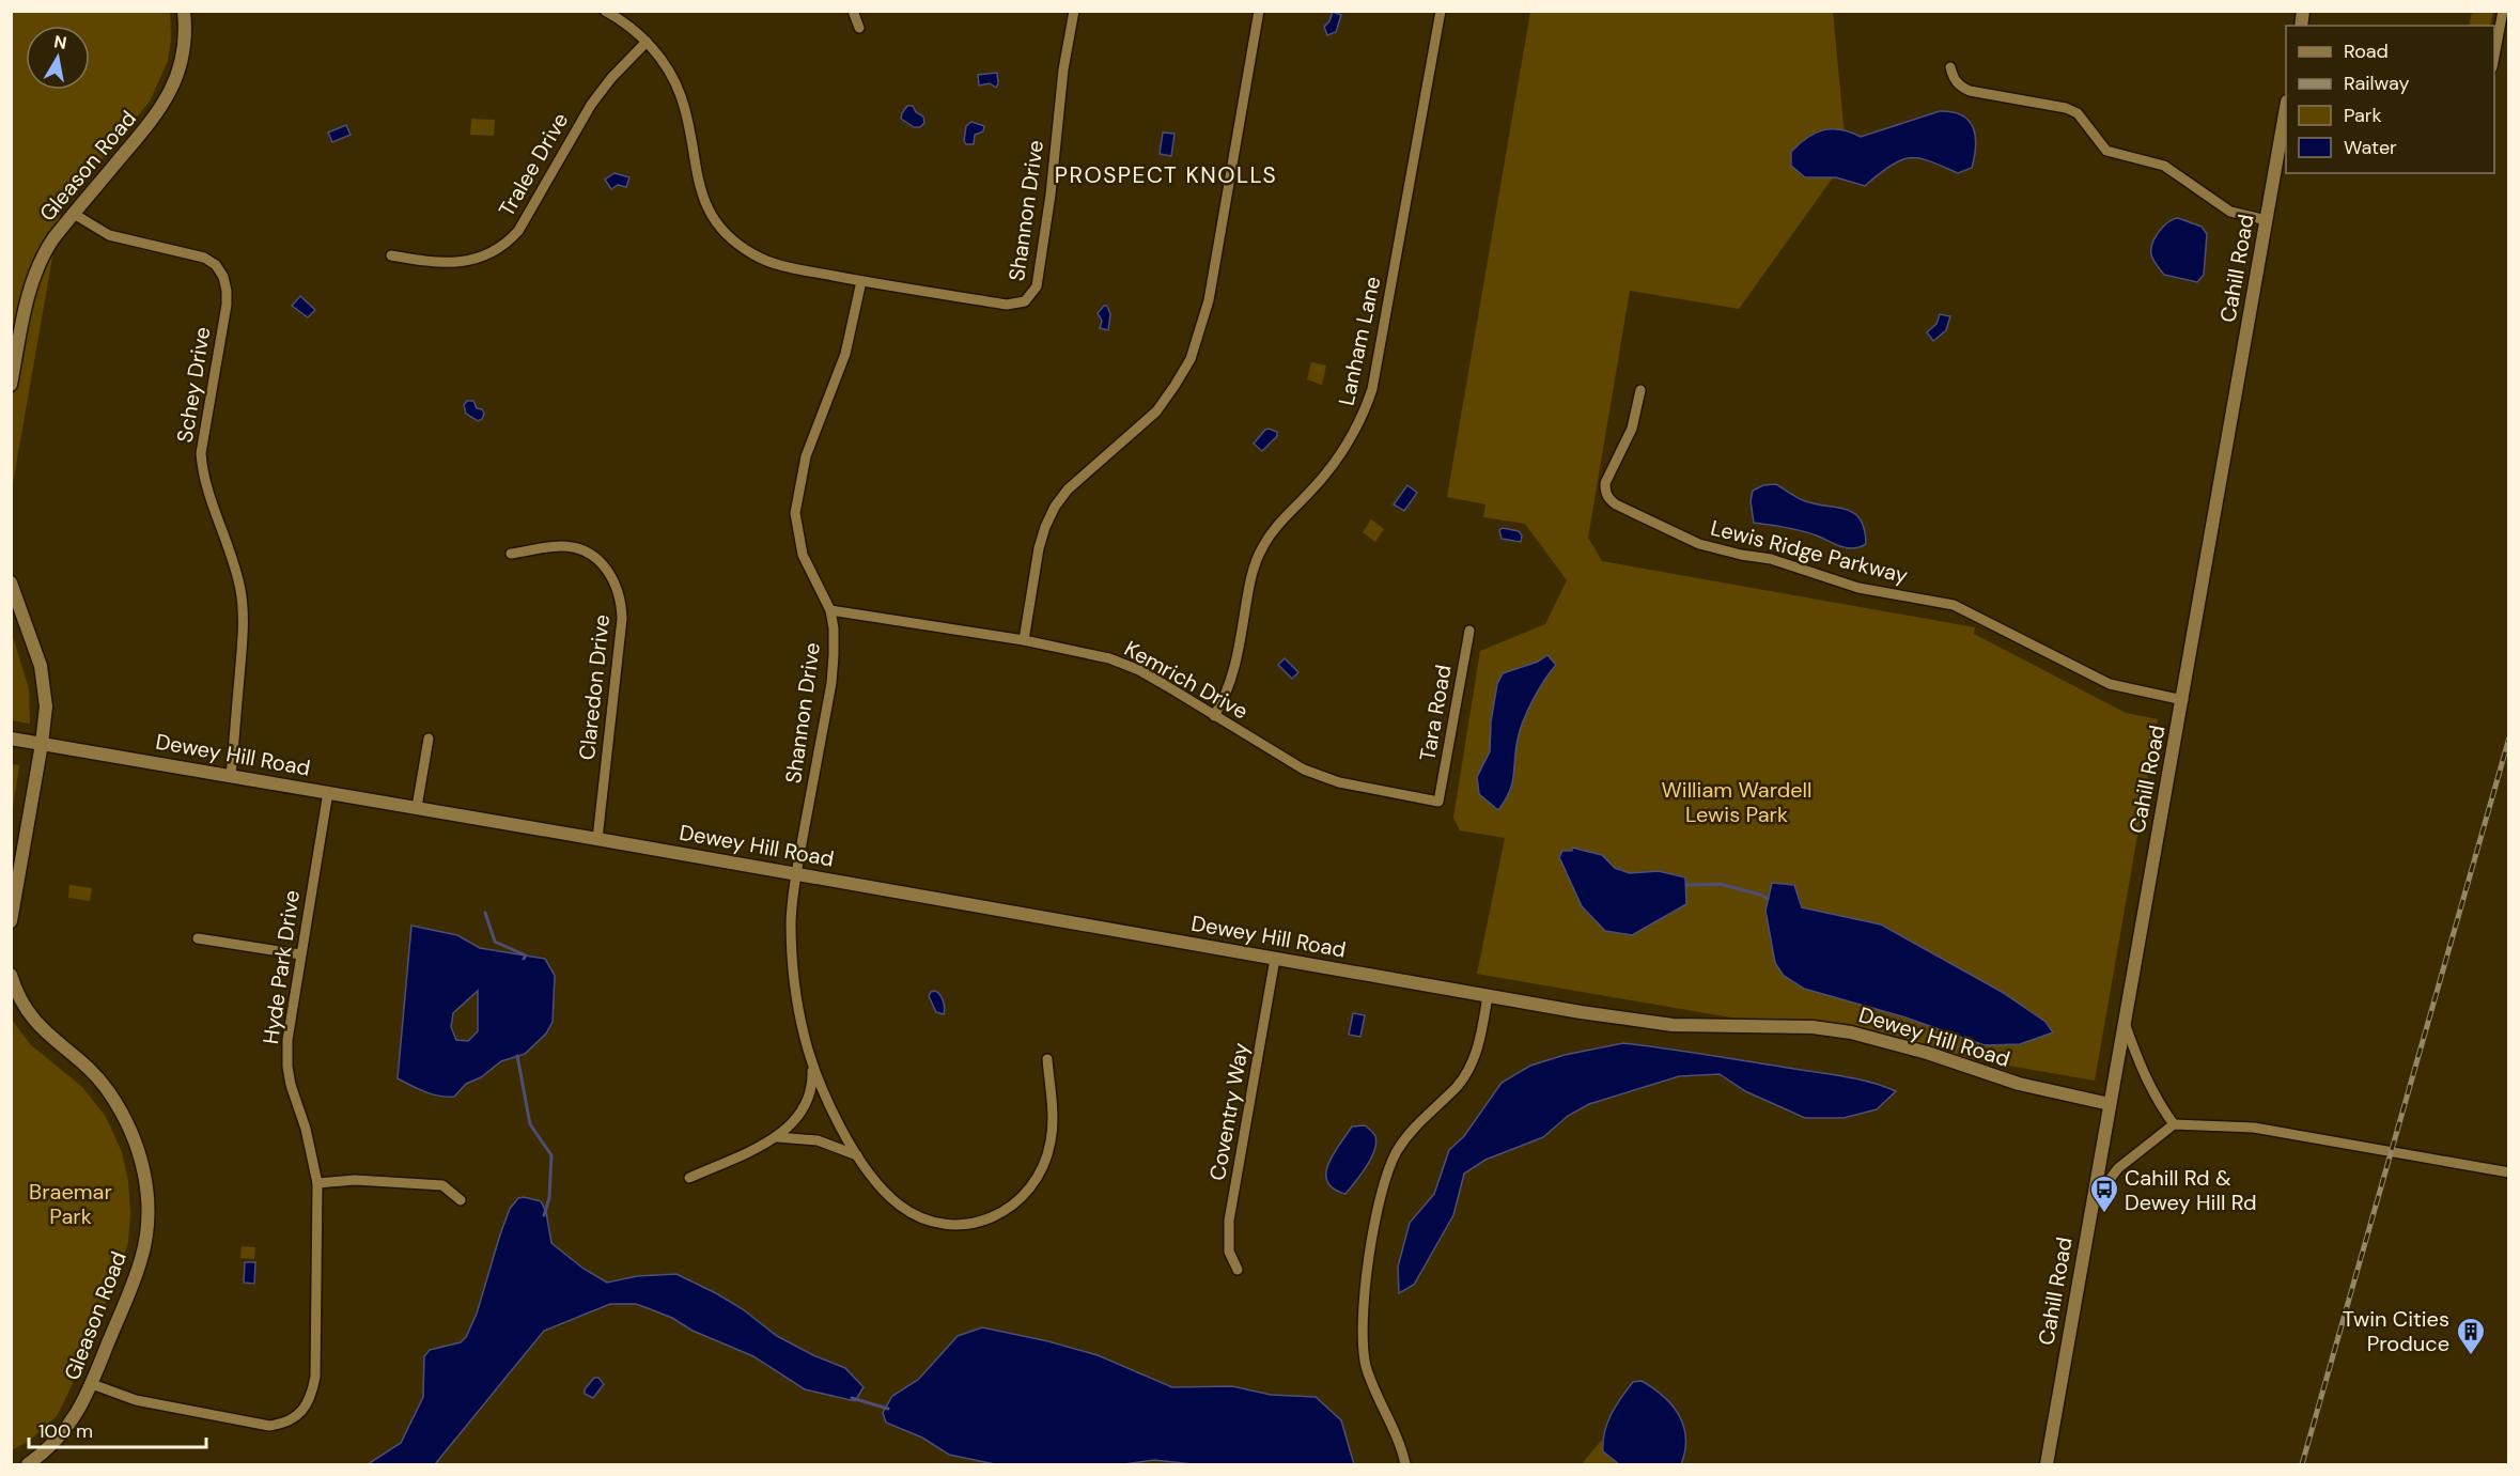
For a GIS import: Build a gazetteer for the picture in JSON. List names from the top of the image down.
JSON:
{
  "streets": {
    "street": [
      "Tralee Drive",
      "Gleason Road",
      "Shannon Drive",
      "Cahill Road",
      "Lanham Lane",
      "Schey Drive",
      "Lewis Ridge Parkway",
      "Kemrich Drive",
      "Claredon Drive",
      "Tara Road",
      "Dewey Hill Road",
      "Hyde Park Drive",
      "Coventry Way"
    ]
  },
  "crossings": [
    ["Gleason Road", "Schey Drive"],
    ["Gleason Road", "Hyde Park Drive"],
    ["Shannon Drive", "Kemrich Drive"],
    ["Shannon Drive", "Dewey Hill Road"],
    ["Cahill Road", "Lewis Ridge Parkway"],
    ["Cahill Road", "Dewey Hill Road"],
    ["Lanham Lane", "Kemrich Drive"],
    ["Schey Drive", "Dewey Hill Road"],
    ["Kemrich Drive", "Tara Road"],
    ["Claredon Drive", "Dewey Hill Road"],
    ["Dewey Hill Road", "Hyde Park Drive"],
    ["Dewey Hill Road", "Coventry Way"]
  ],
  "districts": ["PROSPECT KNOLLS"],
  "parks": ["William Wardell Lewis Park", "Braemar Park"],
  "places": {
    "bus stop": ["Cahill Rd & Dewey Hill Rd"],
    "building": ["Twin Cities Produce"]
  },
  "legend": [
    "Road",
    "Railway",
    "Park",
    "Water"
  ],
  "scale_bar": "100 m",
  "north": "top"
}
